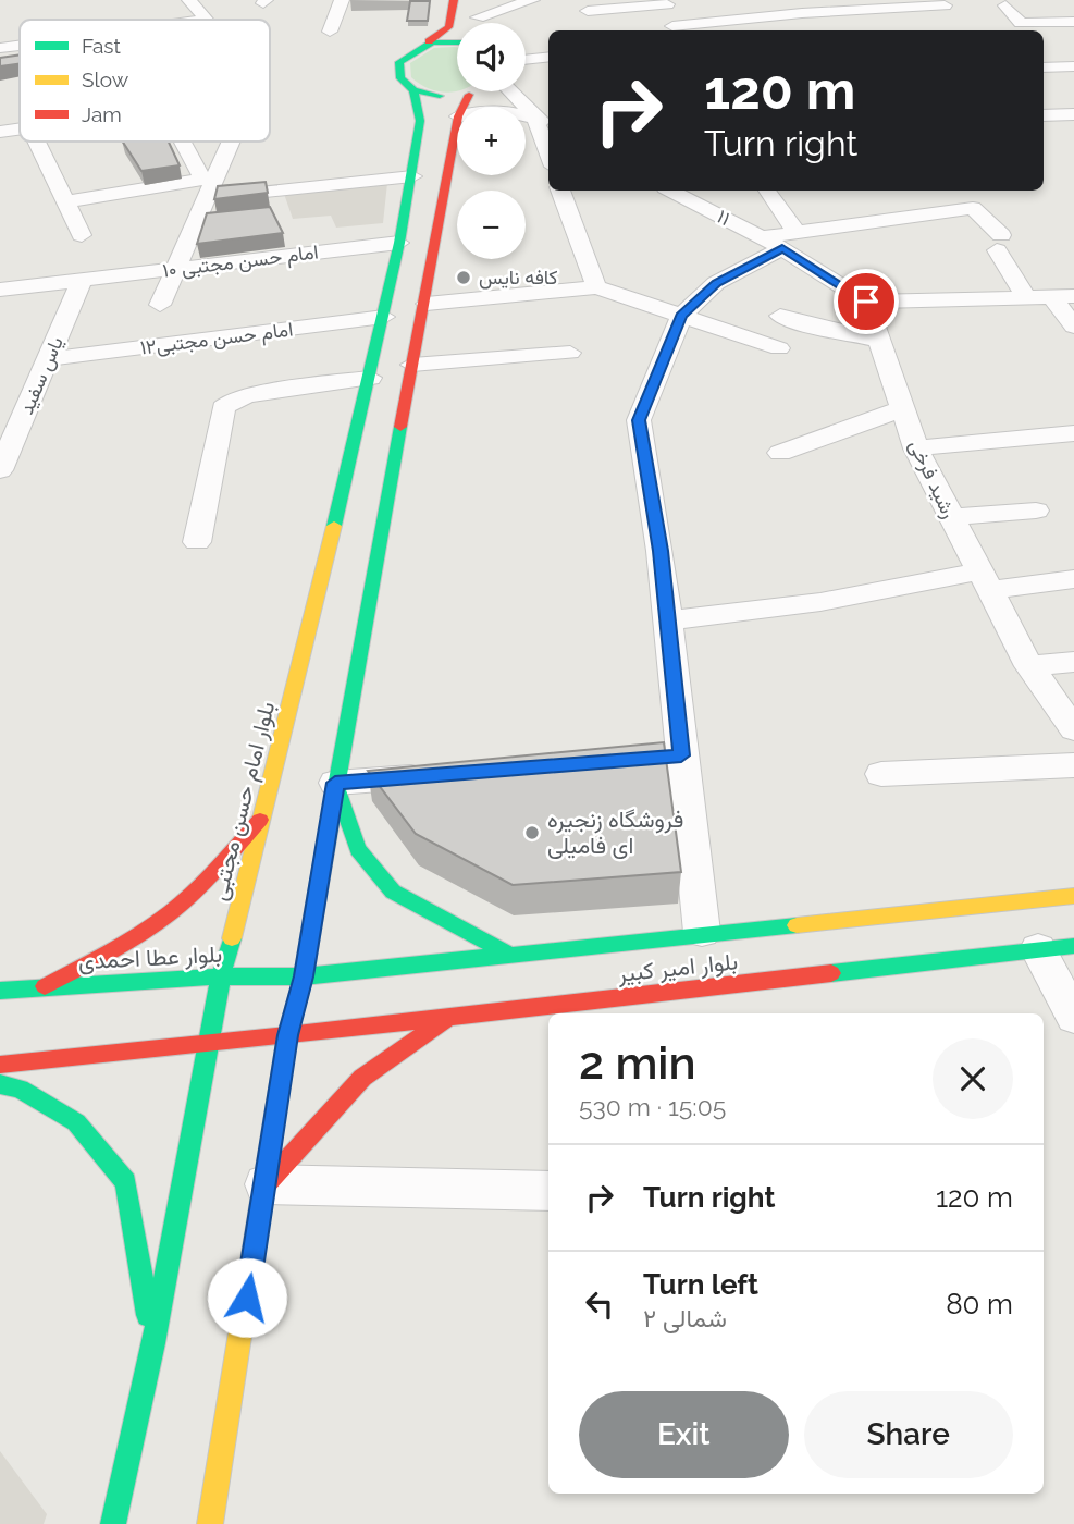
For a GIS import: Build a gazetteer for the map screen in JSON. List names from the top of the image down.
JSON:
{
  "streets": {
    "main road": ["بلوار امام حسن مجتبی", "بلوار عطا احمدی", "بلوار امیر کبیر"],
    "street": [
      "۱۱",
      "امام حسن مجتبی ۱۰",
      "امام حسن مجتبی۱۲",
      "یاس سفید",
      "رشید فرخی"
    ]
  },
  "crossings": [
    ["امام حسن مجتبی ۱۰", "یاس سفید"],
    ["امام حسن مجتبی ۱۰", "بلوار امام حسن مجتبی"],
    ["امام حسن مجتبی۱۲", "یاس سفید"],
    ["امام حسن مجتبی۱۲", "بلوار امام حسن مجتبی"],
    ["بلوار امام حسن مجتبی", "بلوار عطا احمدی"],
    ["بلوار عطا احمدی", "بلوار امیر کبیر"]
  ],
  "places": ["کافه نایس", "فروشگاه زنجیره ای فامیلی"],
  "legend": ["Fast", "Slow", "Jam"],
  "page": {
    "map_buttons": ["+", "−"],
    "turn": ["120 m", "Turn right"],
    "heading": ["2 min", "530 m · 15:05"],
    "list": [
      {
        "name": "Turn right",
        "value": "120 m"
      },
      {
        "name": "Turn left",
        "note": "۲ شمالی",
        "value": "80 m"
      }
    ],
    "buttons": ["Exit", "Share"]
  }
}
